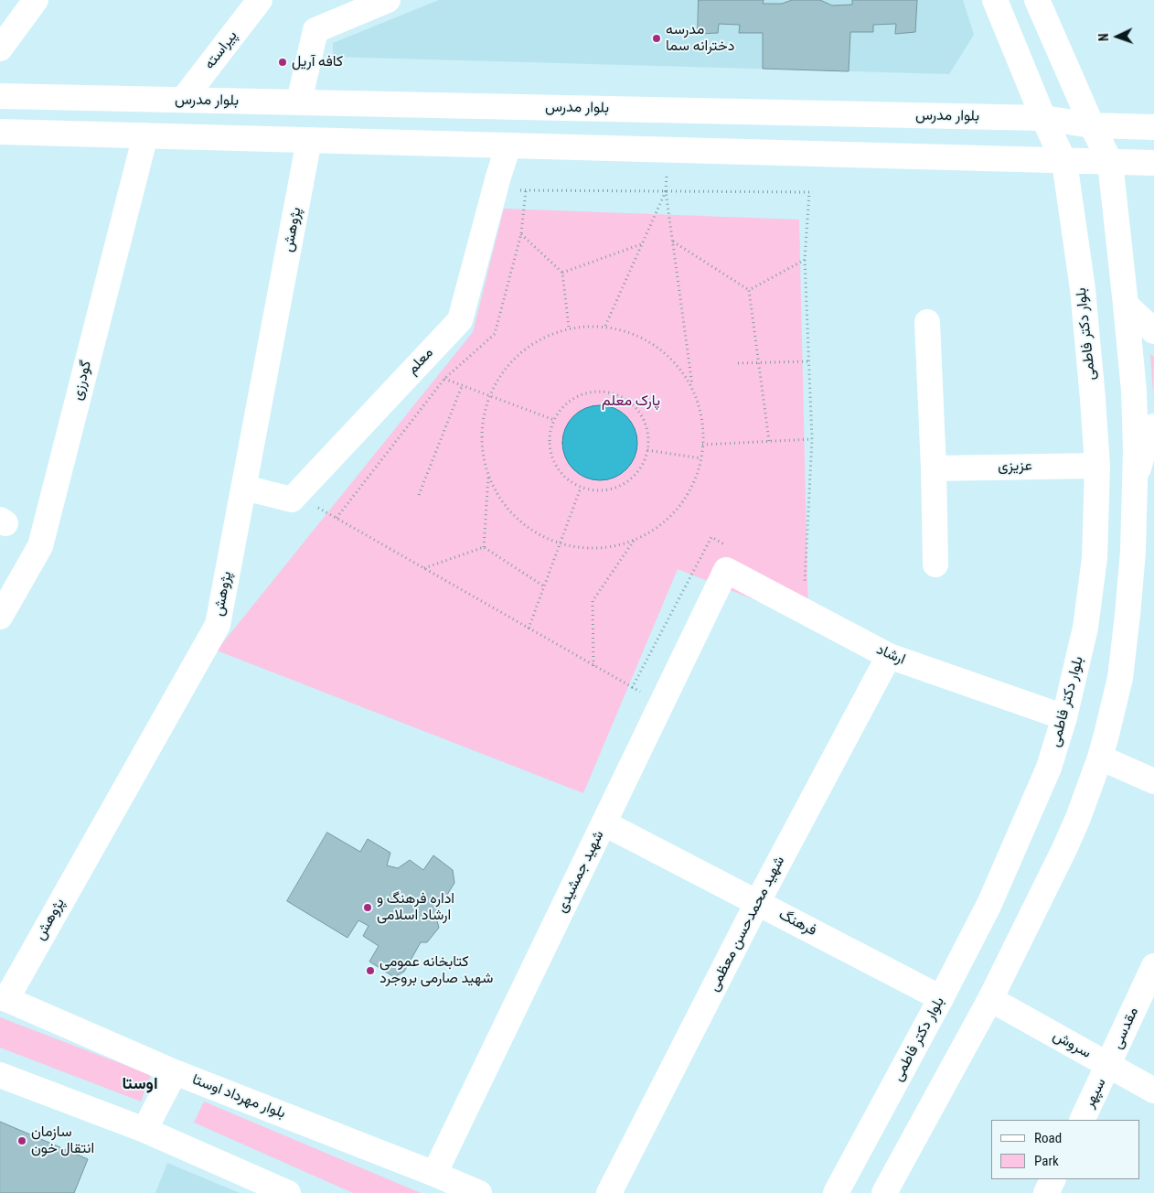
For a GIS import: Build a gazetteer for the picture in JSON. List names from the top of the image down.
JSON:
{
  "streets": {
    "main road": [
      "پیراسته",
      "بلوار مدرس",
      "پژوهش",
      "بلوار دکتر فاطمی",
      "معلم",
      "گودرزی",
      "عزیزی",
      "ارشاد",
      "شهید جمشیدی",
      "فرهنگ",
      "شهید محمدحسن معظمی",
      "مقدسی",
      "سروش",
      "سپهر",
      "بلوار مهرداد اوستا"
    ]
  },
  "crossings": [
    ["پیراسته", "بلوار مدرس"],
    ["بلوار مدرس", "بلوار دکتر فاطمی"],
    ["پژوهش", "بلوار مهرداد اوستا"],
    ["بلوار دکتر فاطمی", "عزیزی"],
    ["بلوار دکتر فاطمی", "ارشاد"],
    ["بلوار دکتر فاطمی", "فرهنگ"],
    ["ارشاد", "شهید جمشیدی"],
    ["ارشاد", "شهید محمدحسن معظمی"],
    ["شهید جمشیدی", "فرهنگ"],
    ["شهید جمشیدی", "بلوار مهرداد اوستا"],
    ["فرهنگ", "شهید محمدحسن معظمی"],
    ["مقدسی", "سروش"],
    ["مقدسی", "سپهر"],
    ["سروش", "سپهر"]
  ],
  "districts": ["اوستا"],
  "parks": ["پارک معلم"],
  "places": [
    "مدرسه دخترانه سما",
    "کافه آریل",
    "اداره فرهنگ و ارشاد اسلامی",
    "کتابخانه عمومی شهید صارمی بروجرد",
    "سازمان انتقال خون"
  ],
  "legend": ["Road", "Park"],
  "north": "left"
}
